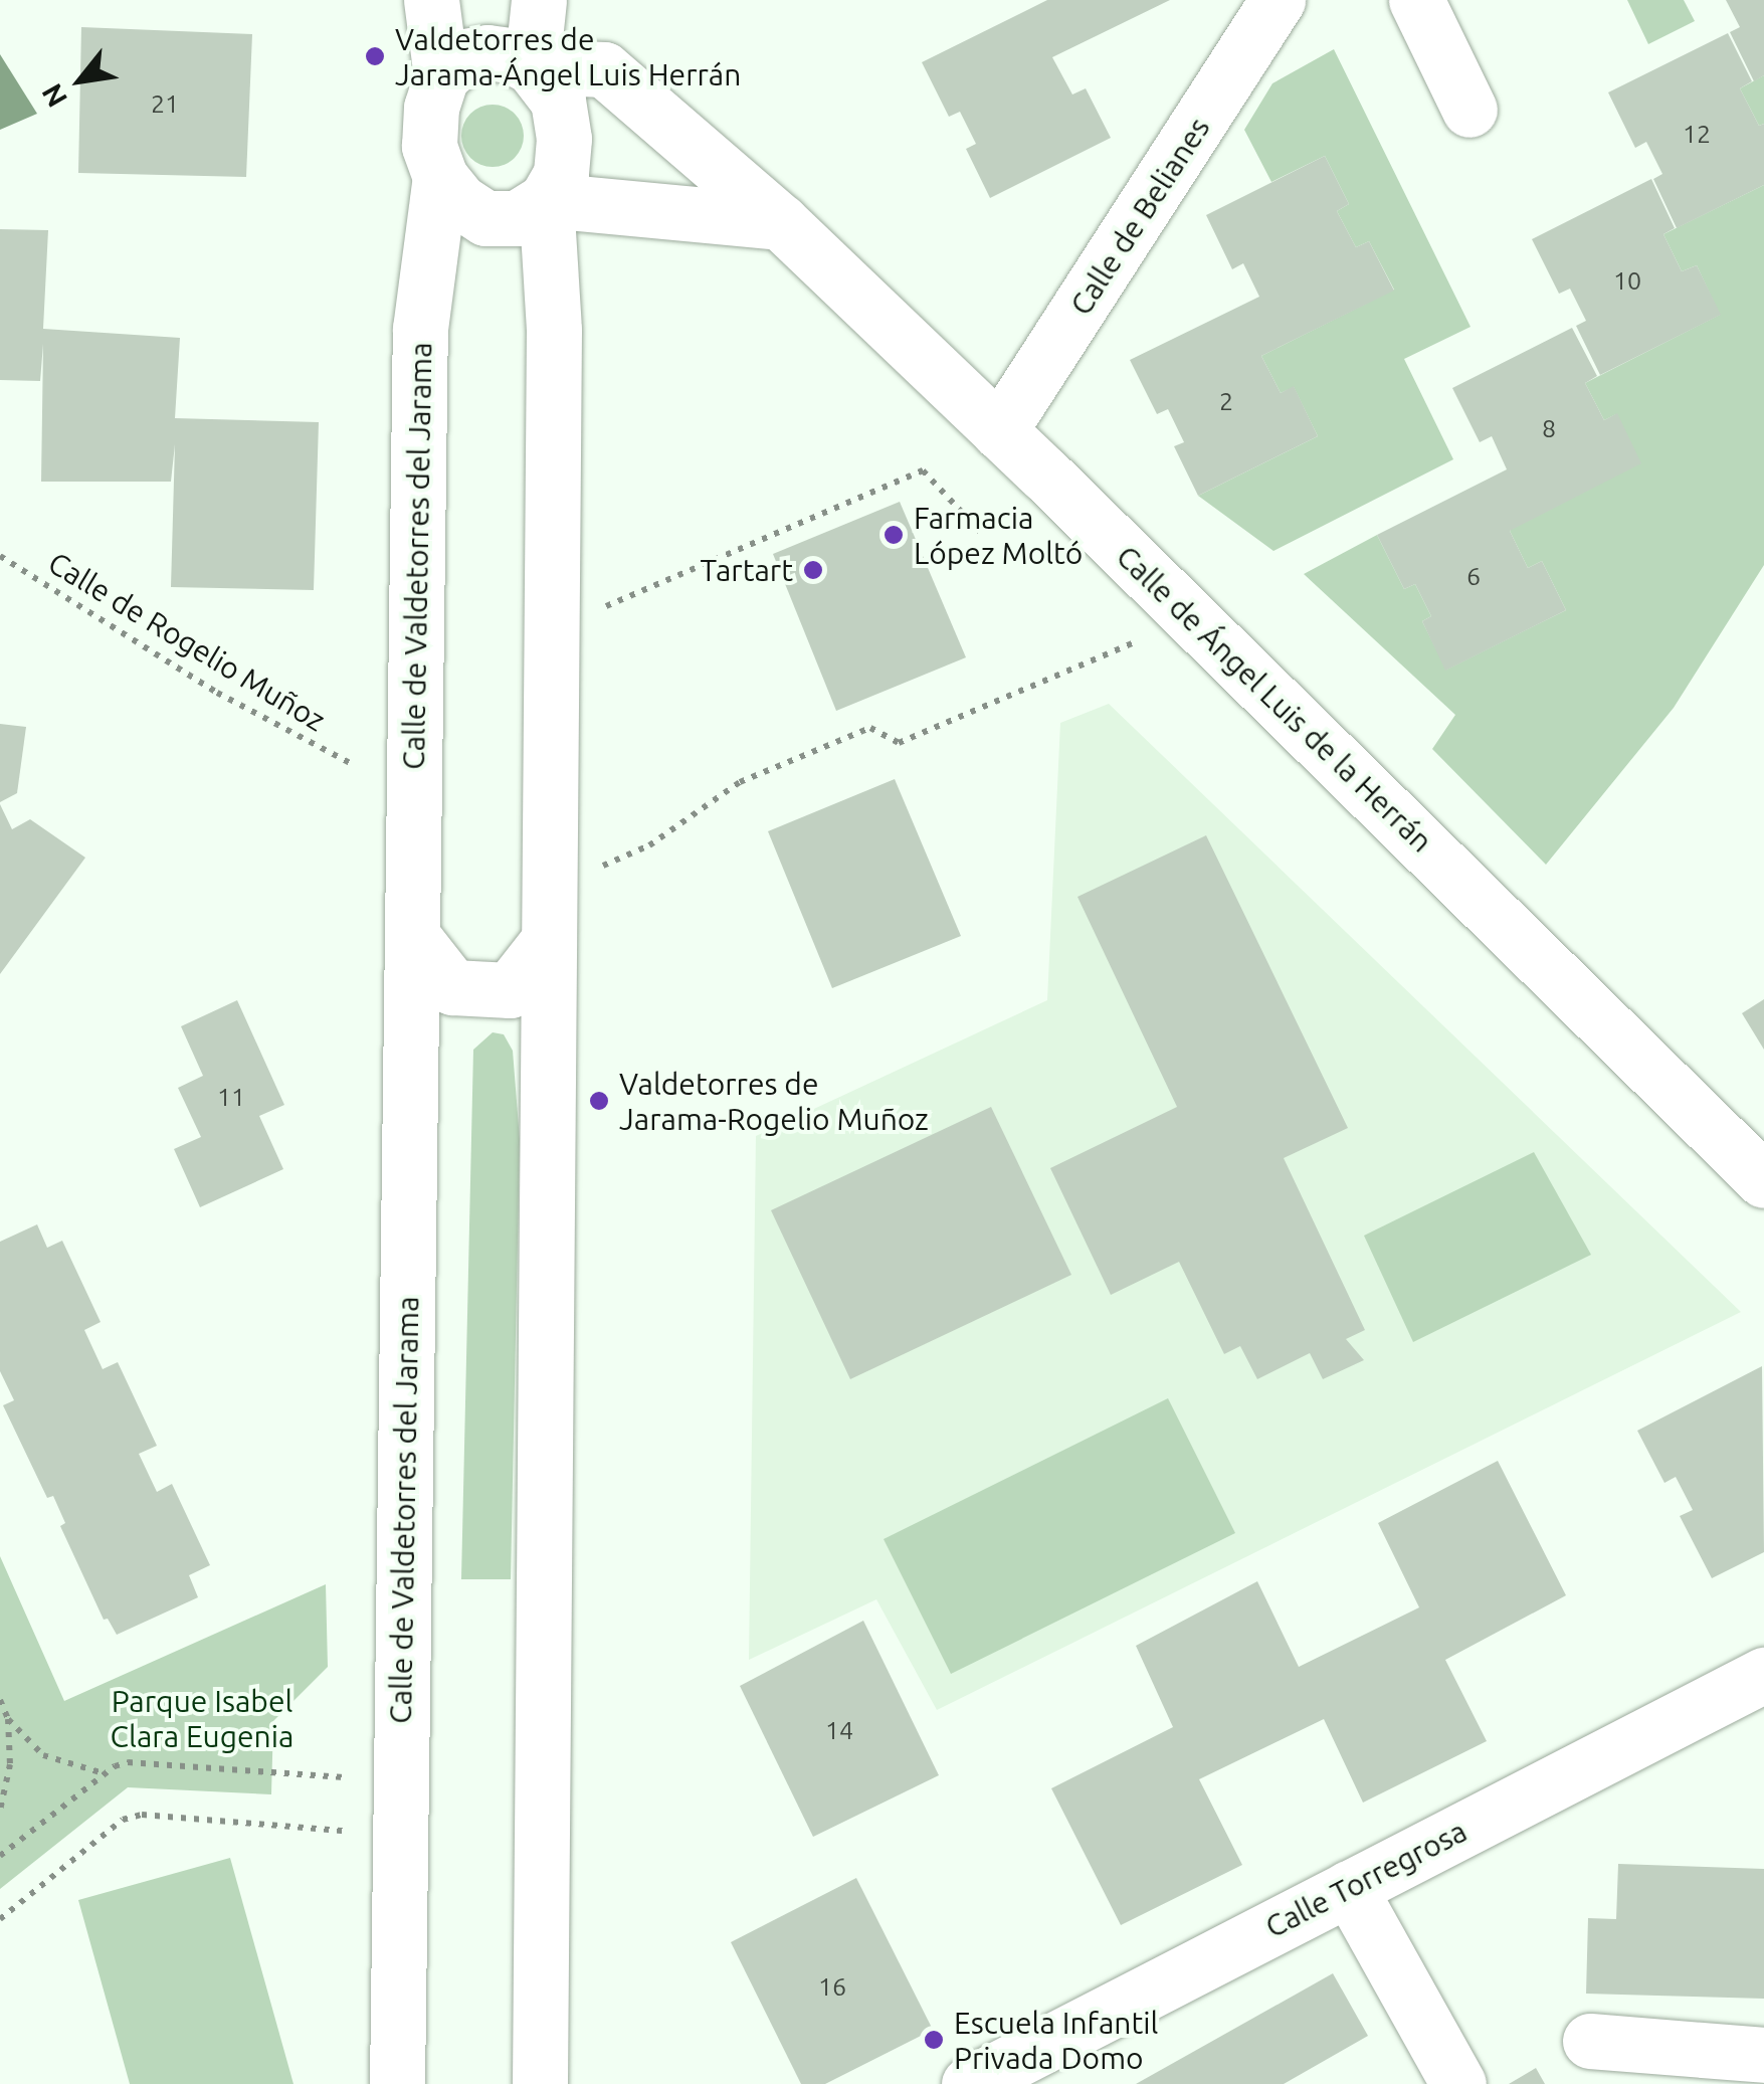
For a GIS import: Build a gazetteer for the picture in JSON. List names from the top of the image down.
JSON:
{
  "streets": {
    "street": [
      "Calle de Belianes",
      "Calle de Valdetorres del Jarama",
      "Calle de Ángel Luis de la Herrán",
      "Calle Torregrosa"
    ],
    "path": ["Calle de Rogelio Muñoz"]
  },
  "crossings": [
    ["Calle de Belianes", "Calle de Ángel Luis de la Herrán"],
    ["Calle de Valdetorres del Jarama", "Calle de Ángel Luis de la Herrán"]
  ],
  "parks": ["Parque Isabel Clara Eugenia"],
  "places": [
    "Valdetorres de Jarama-Ángel Luis Herrán",
    "Farmacia López Moltó",
    "Tartart",
    "Valdetorres de Jarama-Rogelio Muñoz",
    "Escuela Infantil Privada Domo"
  ],
  "house_numbers": [
    "21",
    "12",
    "10",
    "2",
    "8",
    "6",
    "11",
    "14",
    "16"
  ],
  "north": "bottom left"
}
